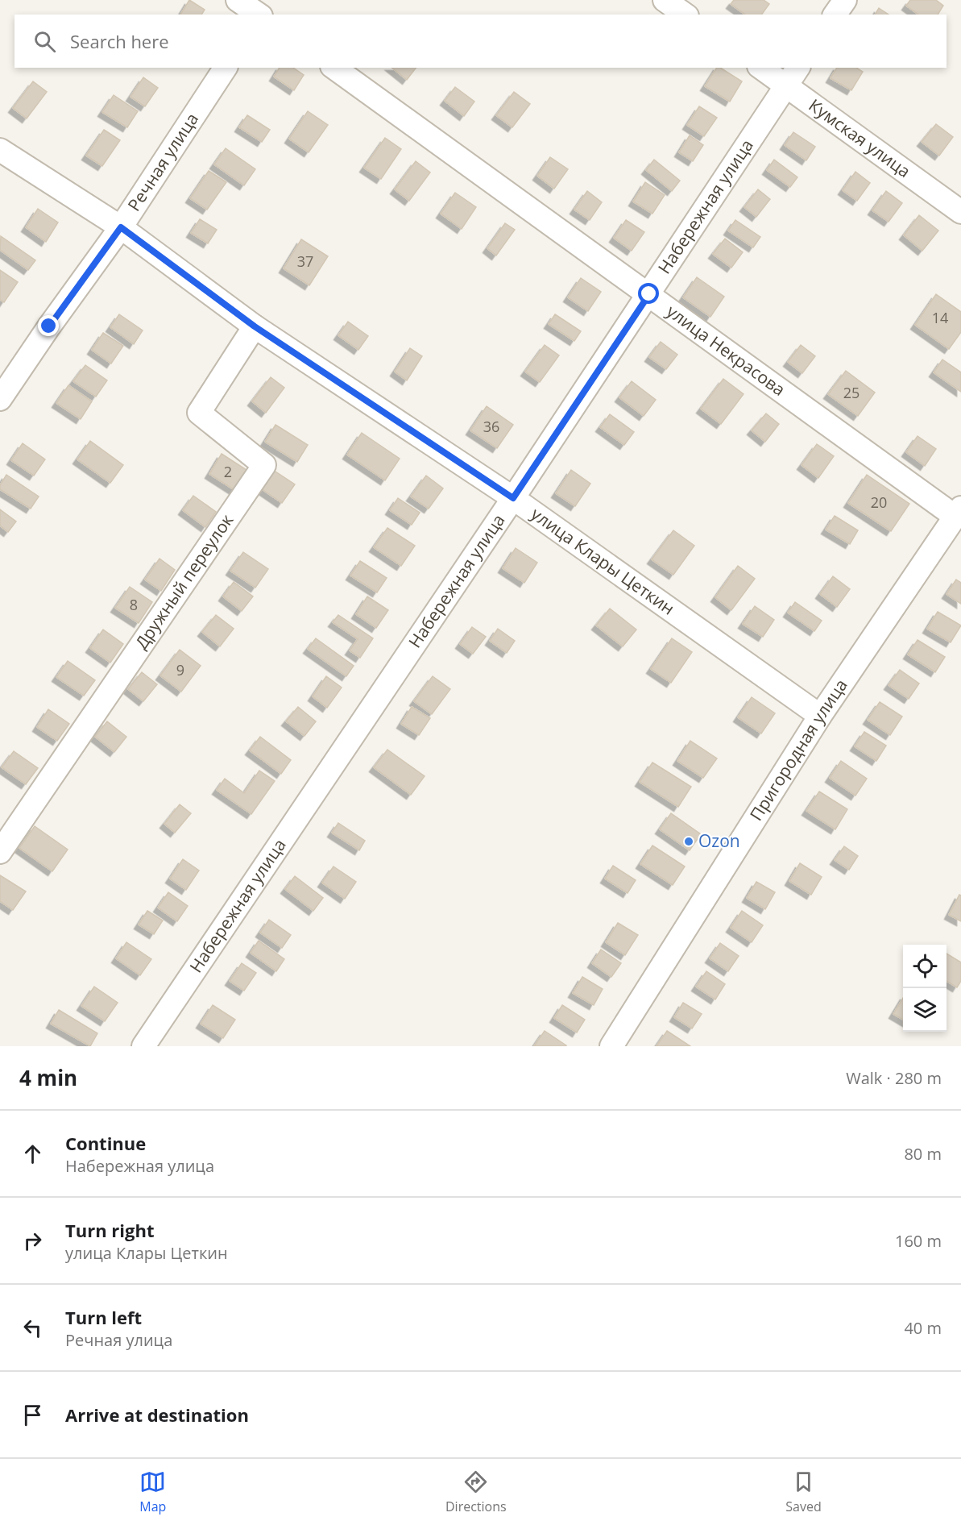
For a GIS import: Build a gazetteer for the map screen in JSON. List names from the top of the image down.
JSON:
{
  "streets": {
    "street": [
      "Кумская улица",
      "Речная улица",
      "Набережная улица",
      "улица Некрасова",
      "улица Клары Цеткин",
      "Дружный переулок",
      "Пригородная улица"
    ]
  },
  "crossings": [
    ["Кумская улица", "Набережная улица"],
    ["Речная улица", "улица Клары Цеткин"],
    ["Набережная улица", "улица Некрасова"],
    ["Набережная улица", "улица Клары Цеткин"],
    ["улица Некрасова", "Пригородная улица"],
    ["улица Клары Цеткин", "Дружный переулок"],
    ["улица Клары Цеткин", "Пригородная улица"]
  ],
  "places": ["Ozon"],
  "house_numbers": [
    "37",
    "14",
    "25",
    "36",
    "2",
    "20",
    "8",
    "9"
  ],
  "page": {
    "search": "Search here",
    "heading": ["4 min", "Walk · 280 m"],
    "list": [
      ["Continue", "Набережная улица", "80 m"],
      ["Turn right", "улица Клары Цеткин", "160 m"],
      ["Turn left", "Речная улица", "40 m"],
      "Arrive at destination"
    ],
    "nav": ["Map", "Directions", "Saved"]
  }
}
